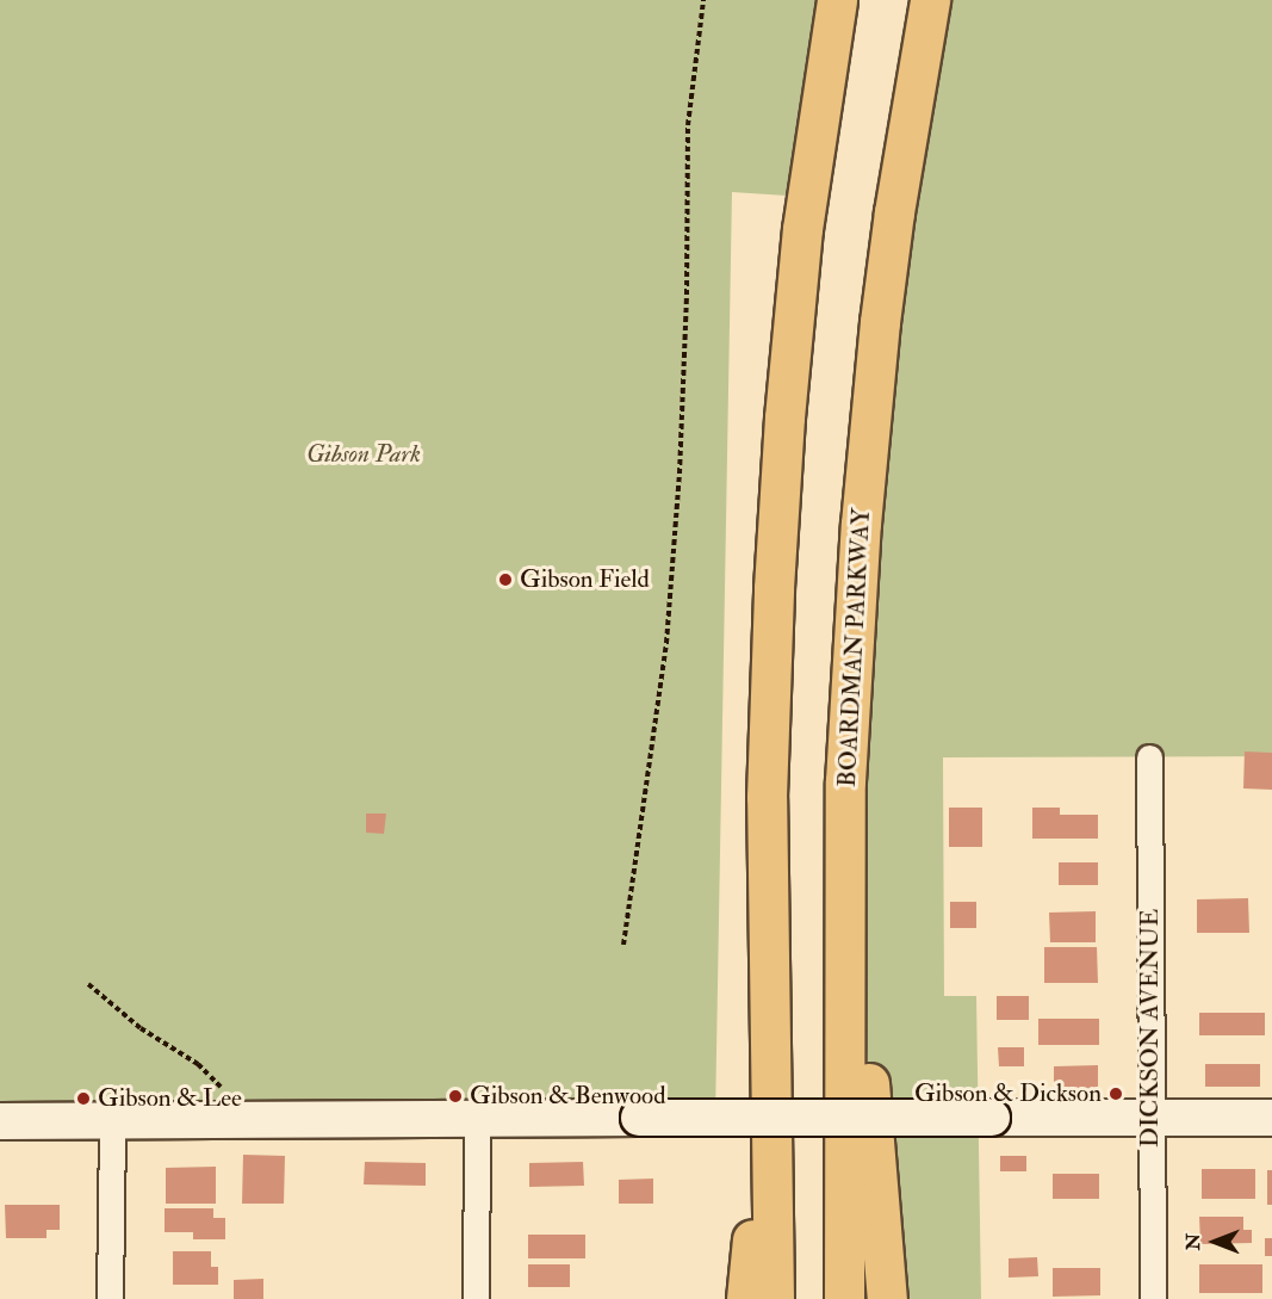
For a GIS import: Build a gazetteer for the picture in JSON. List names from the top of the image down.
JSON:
{
  "streets": {
    "highway": ["BOARDMAN PARKWAY"],
    "street": ["DICKSON AVENUE"]
  },
  "parks": ["Gibson Park"],
  "places": [
    "Gibson Field",
    "Gibson & Dickson",
    "Gibson & Benwood",
    "Gibson & Lee"
  ],
  "north": "left"
}
